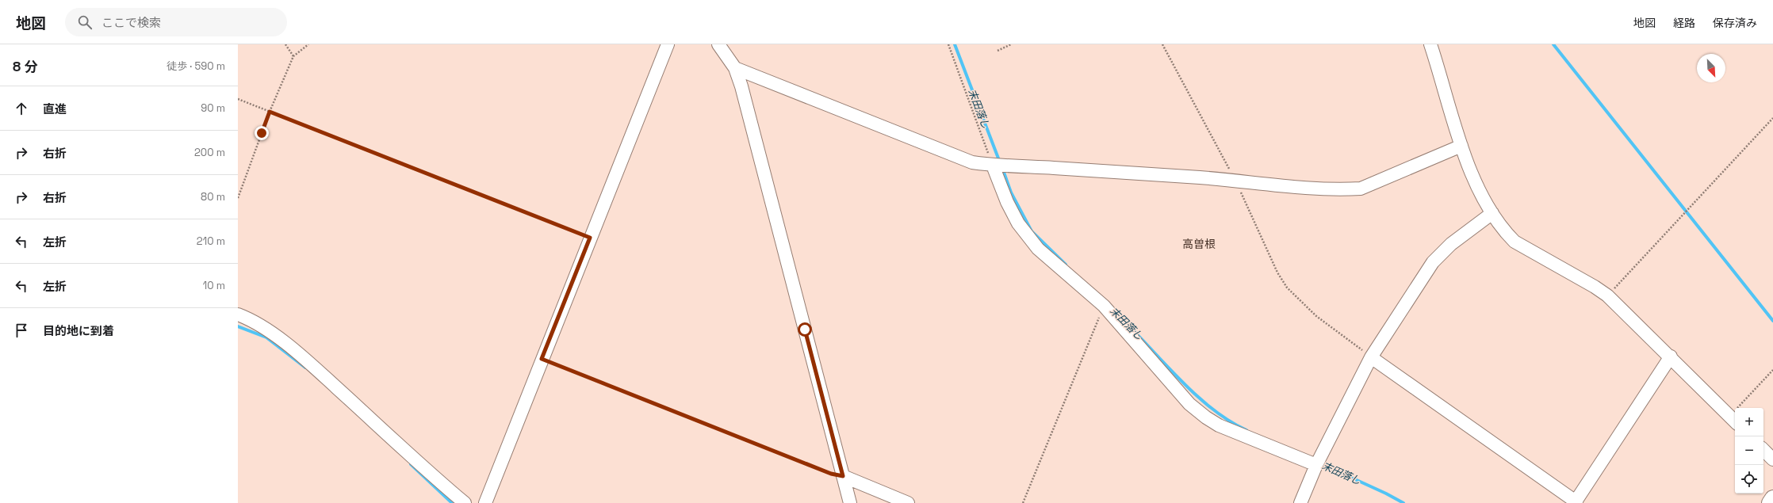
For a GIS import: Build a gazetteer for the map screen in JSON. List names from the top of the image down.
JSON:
{
  "districts": ["高曽根"],
  "water": ["末田落し"],
  "north": "bottom right",
  "page": {
    "header": "地図",
    "search": "ここで検索",
    "nav": ["地図", "経路", "保存済み"],
    "heading": ["8 分", "徒歩 · 590 m"],
    "list": [
      ["直進", "90 m"],
      ["右折", "200 m"],
      ["右折", "80 m"],
      ["左折", "210 m"],
      ["左折", "10 m"],
      "目的地に到着"
    ],
    "map_buttons": ["+", "−"]
  }
}
